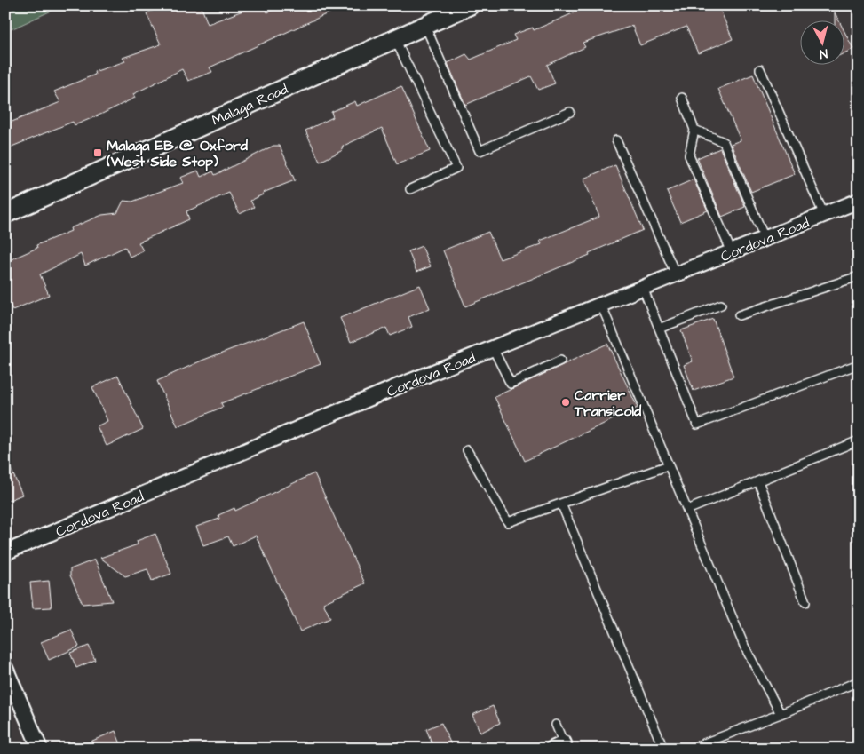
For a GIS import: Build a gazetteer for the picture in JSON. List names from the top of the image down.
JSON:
{
  "streets": {
    "street": ["Malaga Road", "Cordova Road"]
  },
  "places": {
    "transit": ["Malaga EB @ Oxford (West Side Stop)"],
    "other": ["Carrier Transicold"]
  },
  "north": "bottom"
}
